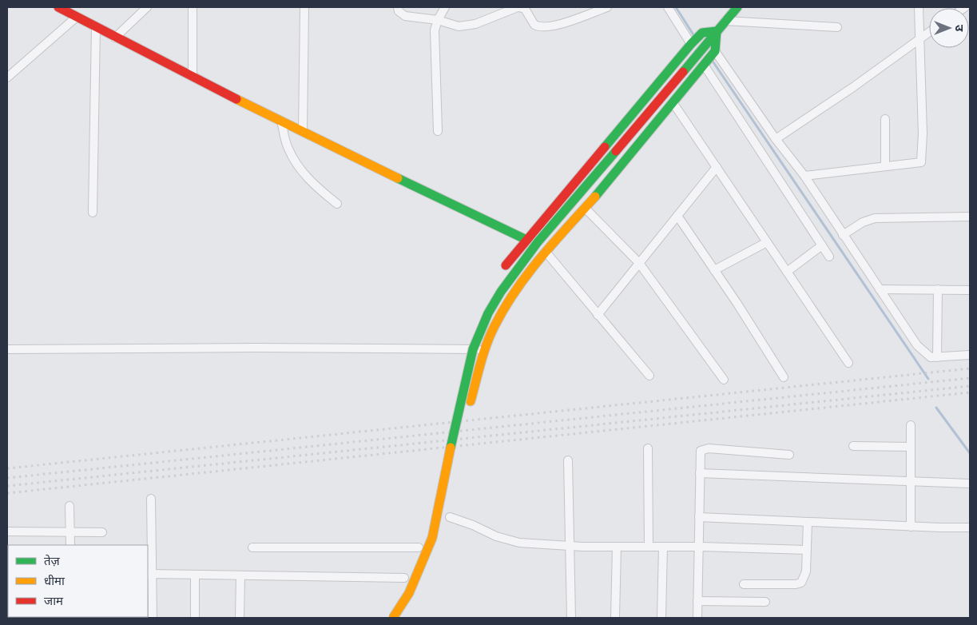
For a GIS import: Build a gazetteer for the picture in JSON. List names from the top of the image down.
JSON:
{
  "legend": ["तेज़", "धीमा", "जाम"],
  "north": "right"
}
